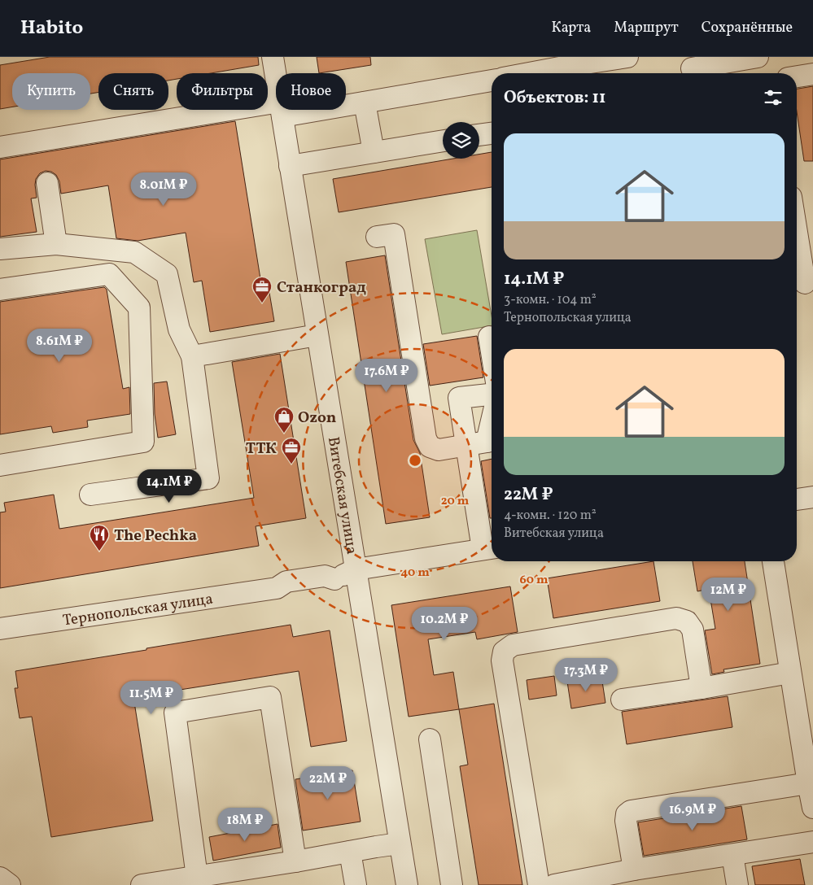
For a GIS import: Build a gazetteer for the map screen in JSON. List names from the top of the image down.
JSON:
{
  "streets": {
    "street": ["Витебская улица", "Тернопольская улица"]
  },
  "crossings": [
    ["Витебская улица", "Тернопольская улица"]
  ],
  "places": {
    "office": ["Станкоград", "ТТК"],
    "shop": ["Ozon"],
    "restaurant": ["The Pechka"]
  },
  "page": {
    "header": "Habito",
    "nav": ["Карта", "Маршрут", "Сохранённые"],
    "chip": [
      "Купить",
      "Снять",
      "Фильтры",
      "Новое"
    ],
    "heading": "Объектов: 11",
    "list": [
      {
        "name": "14.1M ₽",
        "note": "3-комн. · 104 m² · Тернопольская улица"
      },
      {
        "name": "22M ₽",
        "note": "4-комн. · 120 m² · Витебская улица"
      }
    ],
    "price": [
      "8.01M ₽",
      "8.61M ₽",
      "17.6M ₽",
      "14.1M ₽",
      "12M ₽",
      "10.2M ₽",
      "17.3M ₽",
      "11.5M ₽",
      "22M ₽",
      "16.9M ₽",
      "18M ₽"
    ]
  },
  "rings": ["20 m", "40 m", "60 m"]
}
